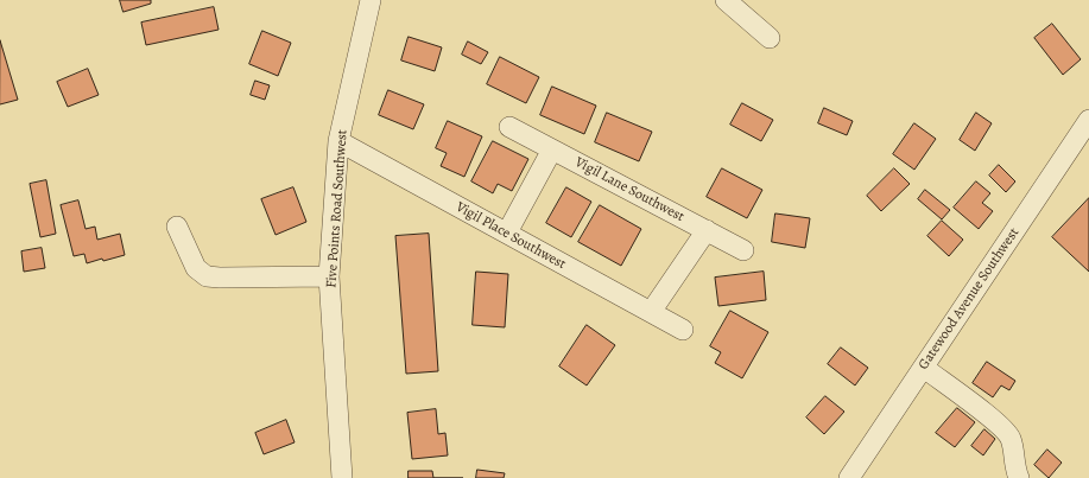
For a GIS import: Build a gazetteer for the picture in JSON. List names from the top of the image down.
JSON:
{
  "streets": {
    "street": [
      "Vigil Lane Southwest",
      "Five Points Road Southwest",
      "Vigil Place Southwest",
      "Gatewood Avenue Southwest"
    ]
  },
  "crossings": [
    ["Five Points Road Southwest", "Vigil Place Southwest"]
  ]
}
